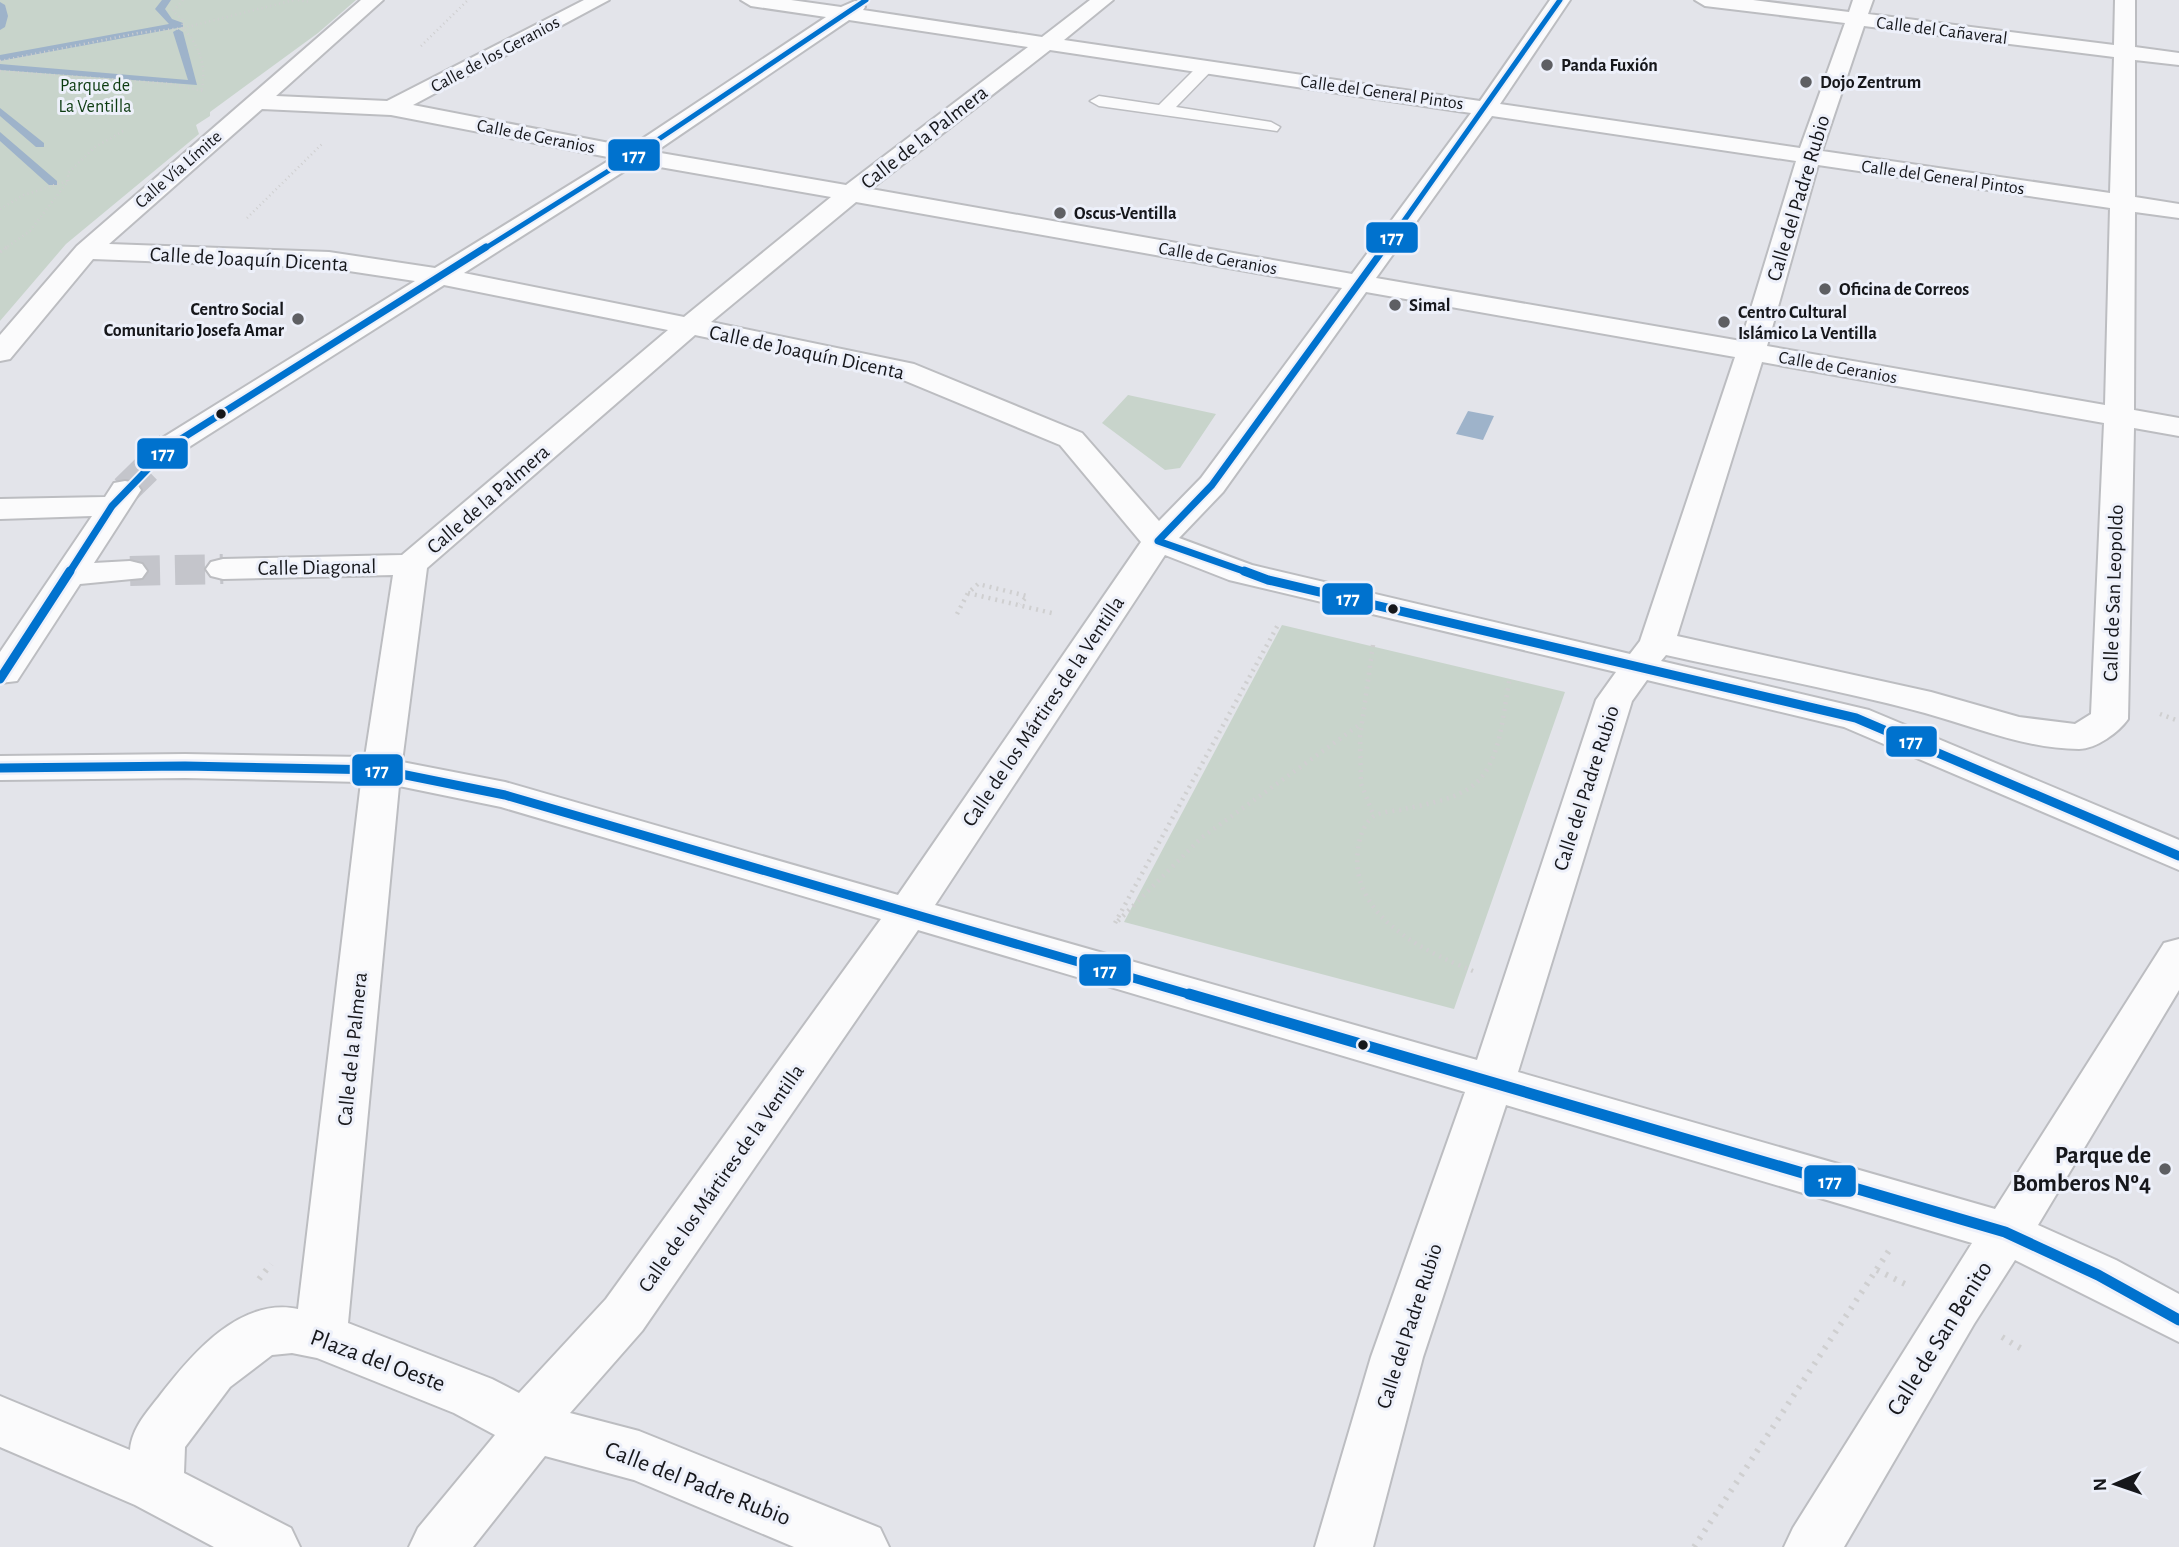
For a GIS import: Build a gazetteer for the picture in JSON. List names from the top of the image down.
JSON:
{
  "streets": {
    "street": [
      "Calle del Cañaveral",
      "Calle de los Geranios",
      "Calle del General Pintos",
      "Calle de Geranios",
      "Calle de la Palmera",
      "Calle Vía Límite",
      "Calle del Padre Rubio",
      "Calle de Joaquín Dicenta",
      "Calle Diagonal",
      "Calle de San Leopoldo",
      "Calle de los Mártires de la Ventilla",
      "Calle de San Benito",
      "Plaza del Oeste"
    ]
  },
  "crossings": [
    ["Calle del Cañaveral", "Calle del Padre Rubio"],
    ["Calle del Cañaveral", "Calle de San Leopoldo"],
    ["Calle de los Geranios", "Calle de Geranios"],
    ["Calle del General Pintos", "Calle de la Palmera"],
    ["Calle del General Pintos", "Calle del Padre Rubio"],
    ["Calle del General Pintos", "Calle de San Leopoldo"],
    ["Calle del General Pintos", "Calle de los Mártires de la Ventilla"],
    ["Calle de Geranios", "Calle de la Palmera"],
    ["Calle de Geranios", "Calle Vía Límite"],
    ["Calle de Geranios", "Calle del Padre Rubio"],
    ["Calle de Geranios", "Calle de San Leopoldo"],
    ["Calle de Geranios", "Calle de los Mártires de la Ventilla"],
    ["Calle de la Palmera", "Calle de Joaquín Dicenta"],
    ["Calle de la Palmera", "Calle Diagonal"],
    ["Calle de la Palmera", "Plaza del Oeste"],
    ["Calle Vía Límite", "Calle de Joaquín Dicenta"],
    ["Calle del Padre Rubio", "Calle de Joaquín Dicenta"],
    ["Calle del Padre Rubio", "Calle de San Leopoldo"],
    ["Calle del Padre Rubio", "Calle de los Mártires de la Ventilla"],
    ["Calle del Padre Rubio", "Plaza del Oeste"],
    ["Calle de Joaquín Dicenta", "Calle de San Leopoldo"],
    ["Calle de Joaquín Dicenta", "Calle de los Mártires de la Ventilla"],
    ["Calle de los Mártires de la Ventilla", "Plaza del Oeste"]
  ],
  "parks": ["Parque de La Ventilla"],
  "places": [
    "Panda Fuxión",
    "Dojo Zentrum",
    "Oscus-Ventilla",
    "Oficina de Correos",
    "Simal",
    "Centro Social Comunitario Josefa Amar",
    "Centro Cultural Islámico La Ventilla",
    "Parque de Bomberos Nº4"
  ],
  "lines": ["transit line 177"],
  "north": "left"
}
